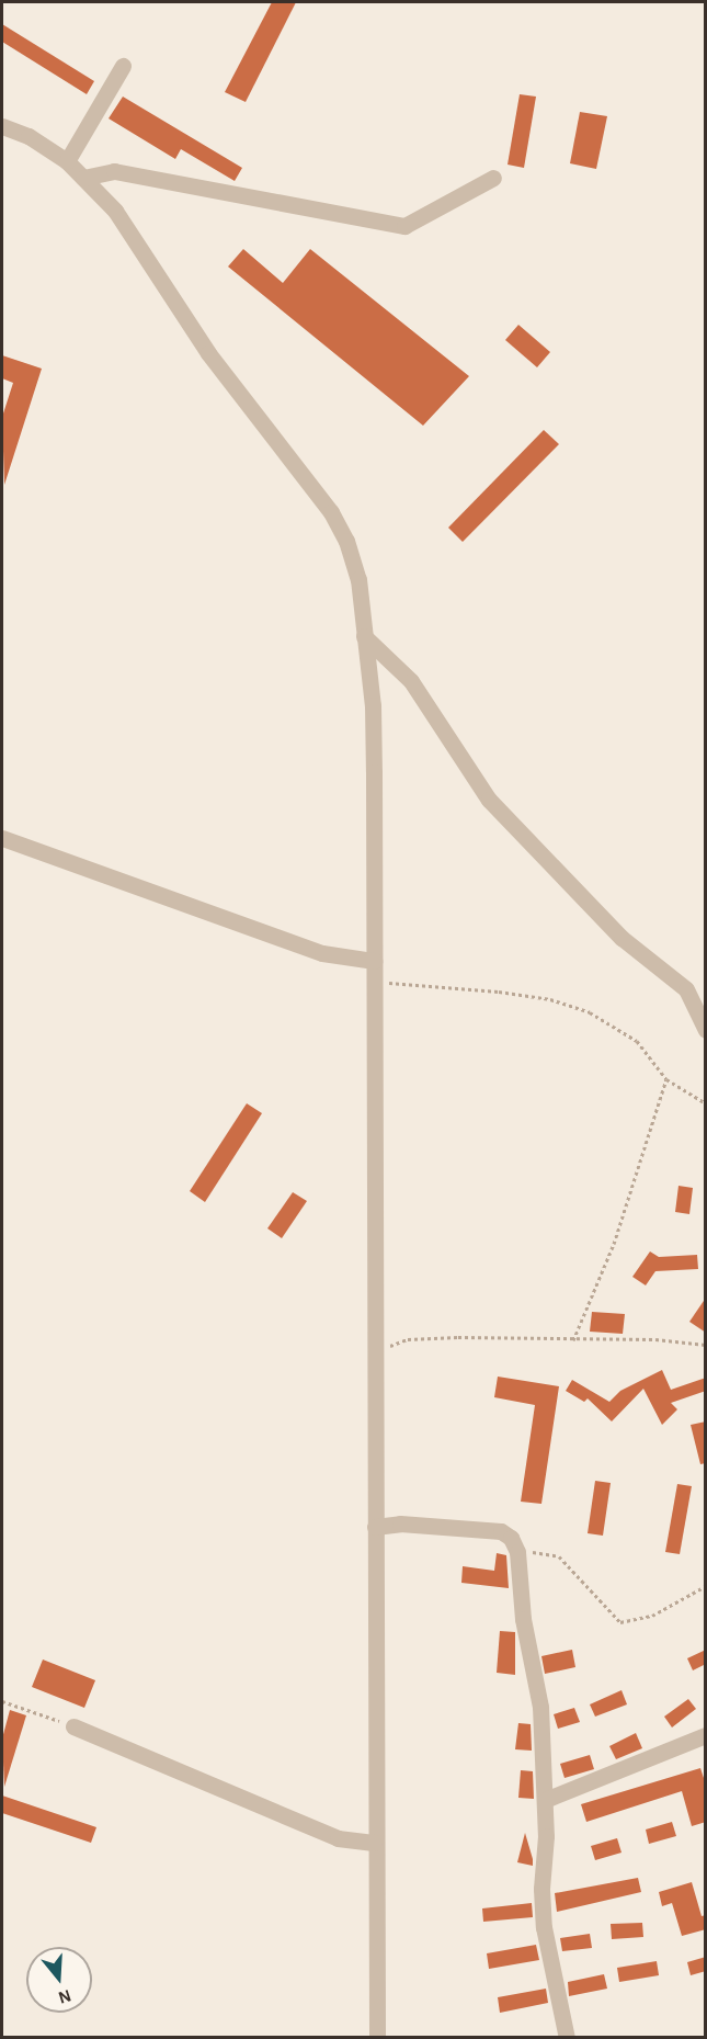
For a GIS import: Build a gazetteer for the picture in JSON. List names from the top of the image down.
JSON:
{
  "north": "bottom"
}
